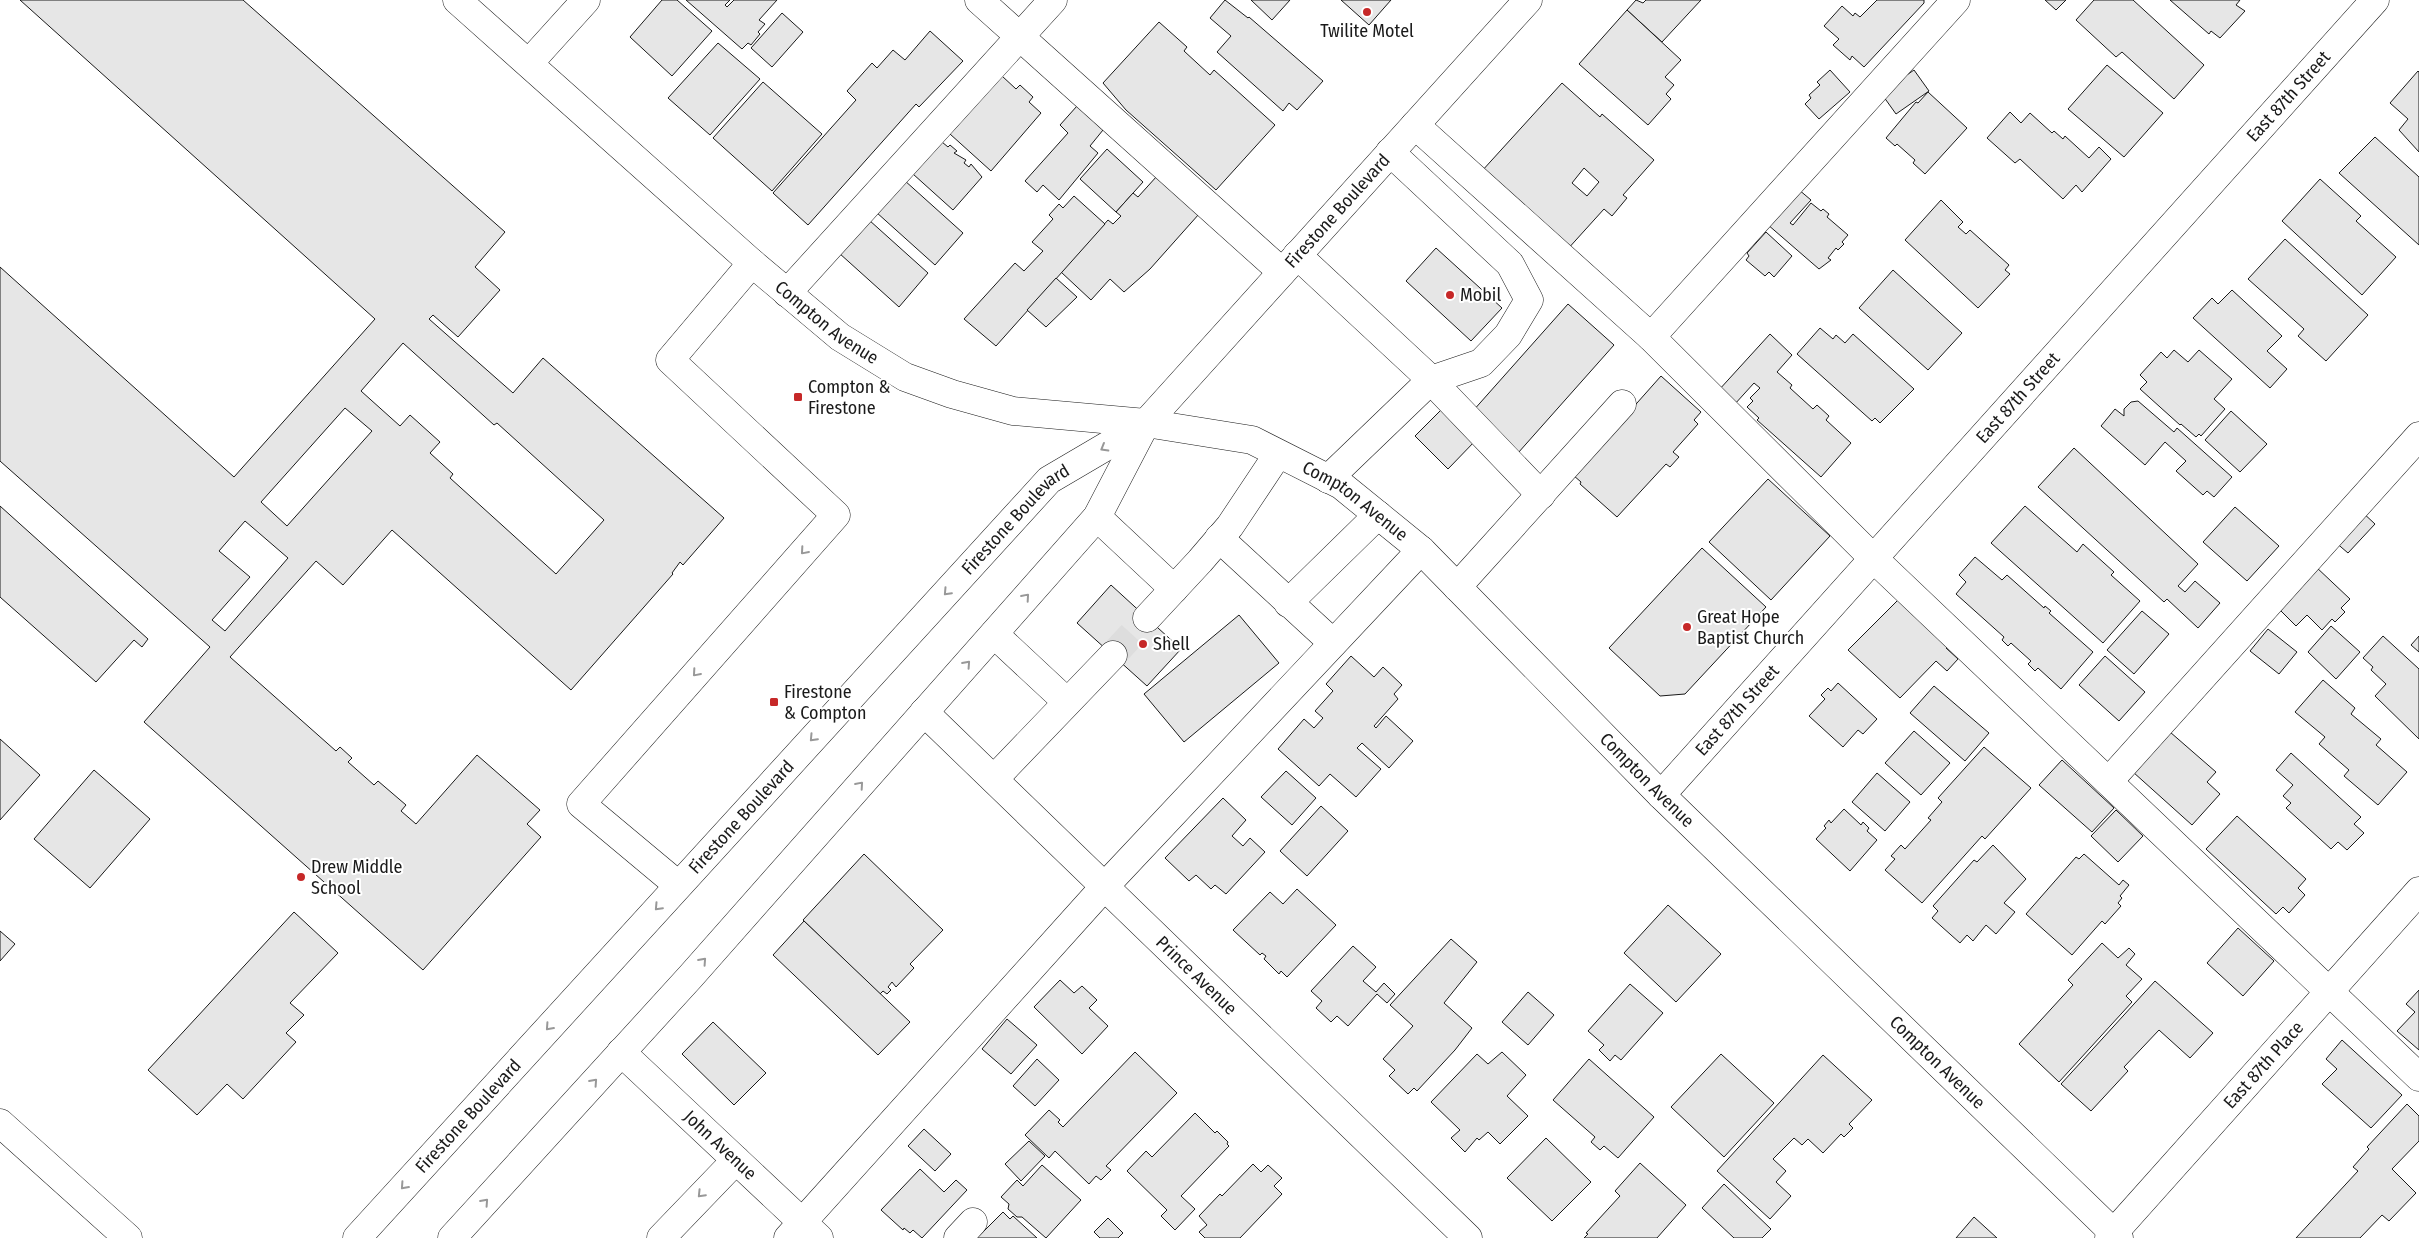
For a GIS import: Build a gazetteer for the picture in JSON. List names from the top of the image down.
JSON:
{
  "streets": {
    "main road": [
      "East 87th Street",
      "Firestone Boulevard",
      "Compton Avenue",
      "Prince Avenue",
      "East 87th Place",
      "John Avenue"
    ]
  },
  "crossings": [
    ["East 87th Street", "Compton Avenue"],
    ["Firestone Boulevard", "Compton Avenue"],
    ["Firestone Boulevard", "Prince Avenue"],
    ["Firestone Boulevard", "John Avenue"],
    ["Compton Avenue", "East 87th Place"]
  ],
  "places": {
    "other": [
      "Twilite Motel",
      "Mobil",
      "Great Hope Baptist Church",
      "Shell",
      "Drew Middle School"
    ],
    "transit": ["Compton & Firestone", "Firestone & Compton"]
  }
}
